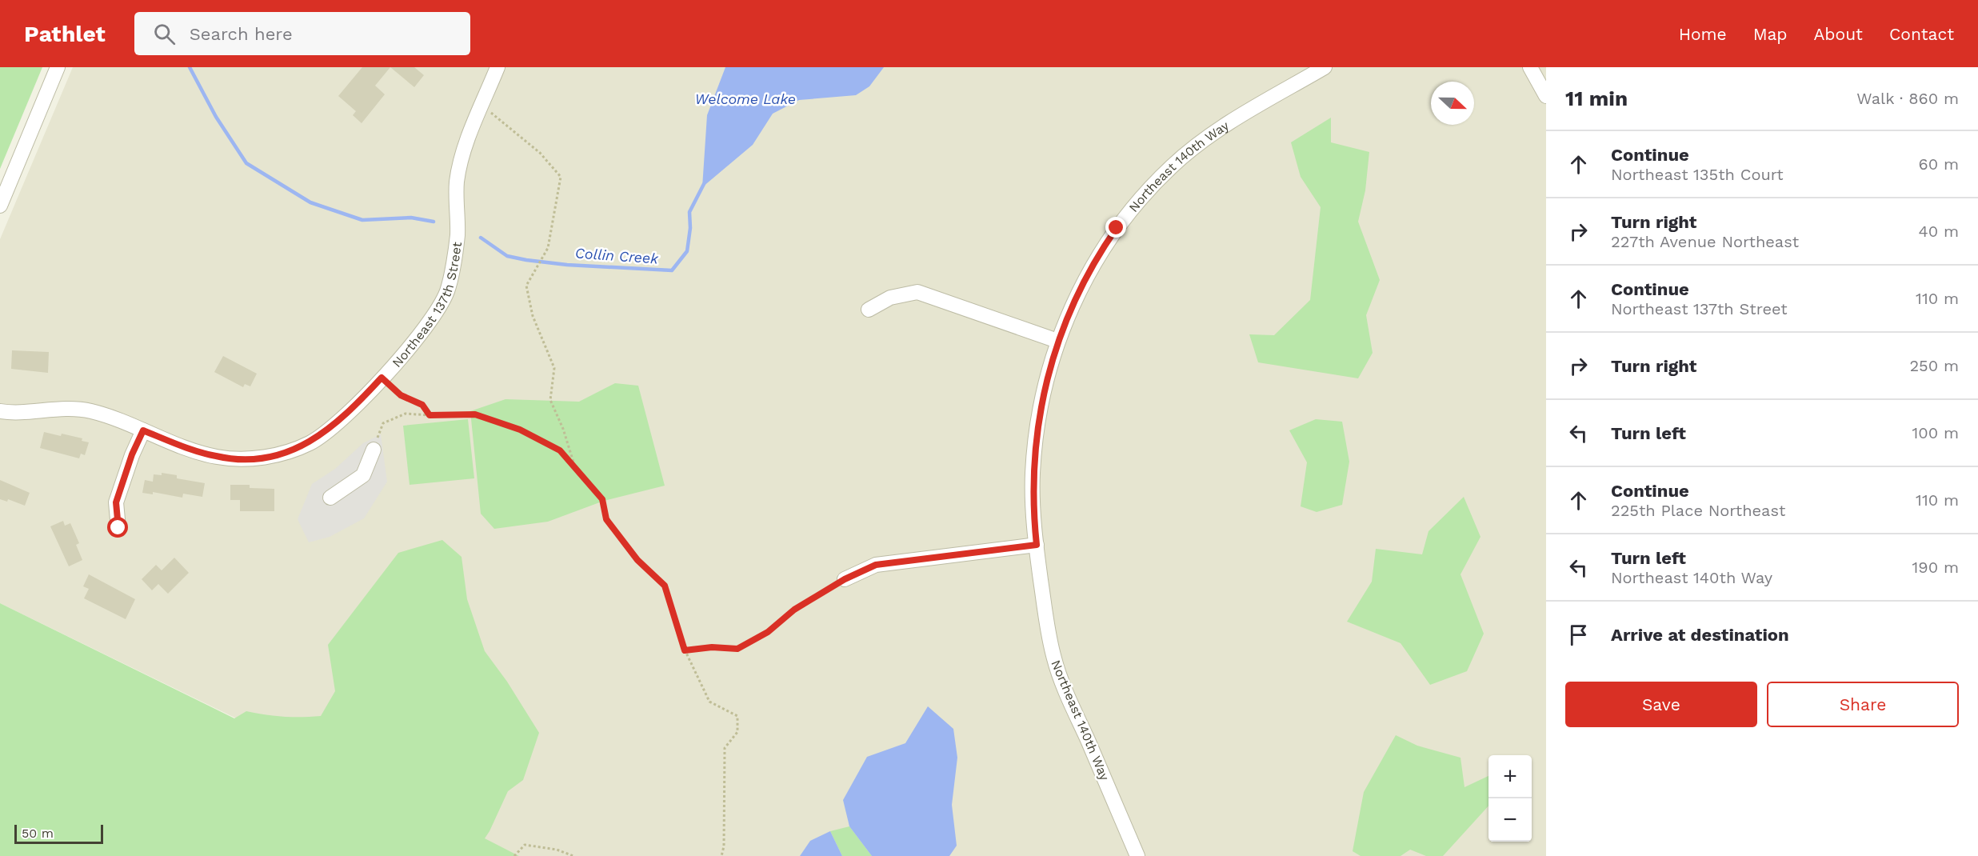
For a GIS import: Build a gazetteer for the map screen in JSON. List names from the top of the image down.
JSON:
{
  "streets": {
    "street": ["Northeast 140th Way", "Northeast 137th Street"]
  },
  "water": ["Welcome Lake", "Collin Creek"],
  "scale_bar": "50 m",
  "north": "right",
  "page": {
    "header": "Pathlet",
    "search": "Search here",
    "nav": [
      "Home",
      "Map",
      "About",
      "Contact"
    ],
    "heading": ["11 min", "Walk · 860 m"],
    "list": [
      ["Continue", "Northeast 135th Court", "60 m"],
      ["Turn right", "227th Avenue Northeast", "40 m"],
      ["Continue", "Northeast 137th Street", "110 m"],
      ["Turn right", "250 m"],
      ["Turn left", "100 m"],
      ["Continue", "225th Place Northeast", "110 m"],
      ["Turn left", "Northeast 140th Way", "190 m"],
      "Arrive at destination"
    ],
    "buttons": ["Save", "Share"],
    "map_buttons": ["+", "−"],
    "scale": "50 m"
  }
}
